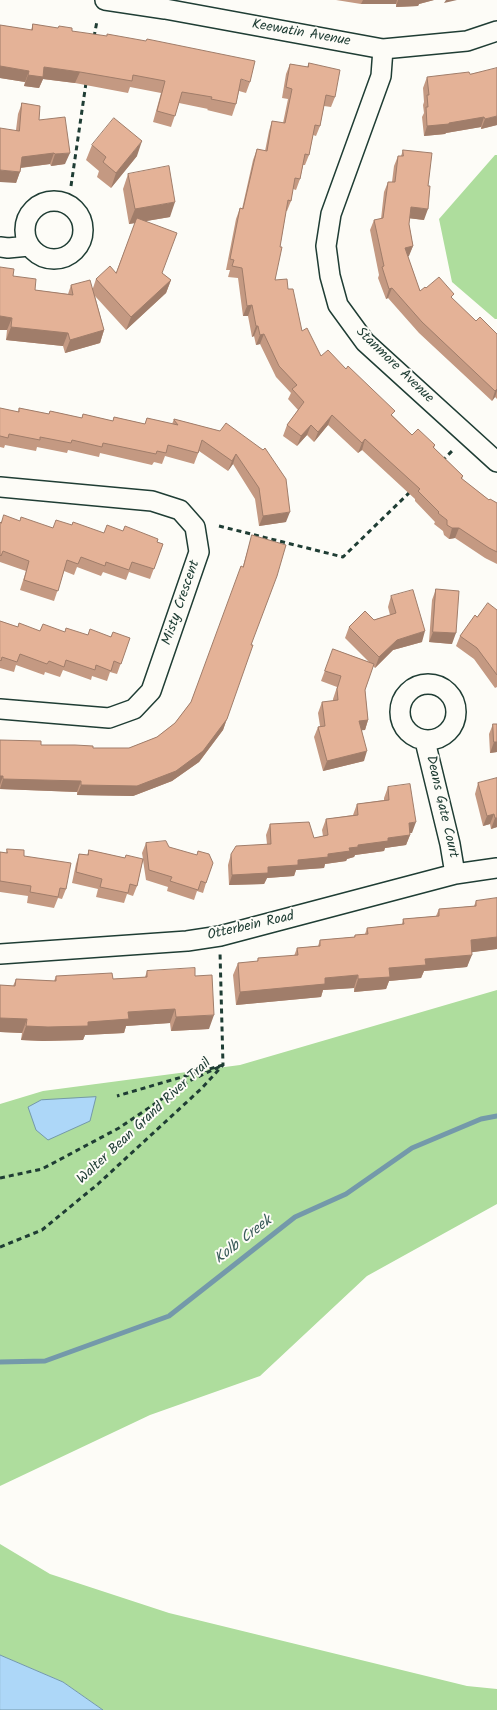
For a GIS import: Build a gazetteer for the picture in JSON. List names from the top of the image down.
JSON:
{
  "streets": {
    "street": [
      "Keewatin Avenue",
      "Stanmore Avenue",
      "Misty Crescent",
      "Deans Gate Court",
      "Otterbein Road"
    ],
    "path": ["Walter Bean Grand River Trail"]
  },
  "crossings": [
    ["Keewatin Avenue", "Stanmore Avenue"],
    ["Deans Gate Court", "Otterbein Road"],
    ["Otterbein Road", "Walter Bean Grand River Trail"]
  ],
  "water": ["Kolb Creek"]
}
